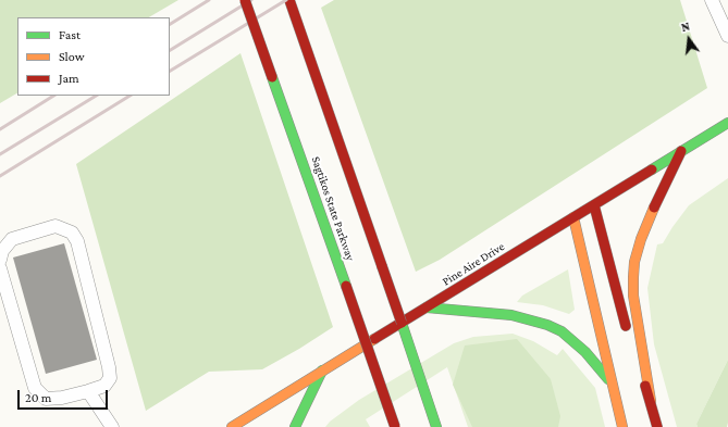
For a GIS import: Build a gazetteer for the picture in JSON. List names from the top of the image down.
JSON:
{
  "streets": {
    "main road": ["Sagtikos State Parkway", "Pine Aire Drive"]
  },
  "legend": ["Fast", "Slow", "Jam"],
  "scale_bar": "20 m",
  "north": "top"
}
